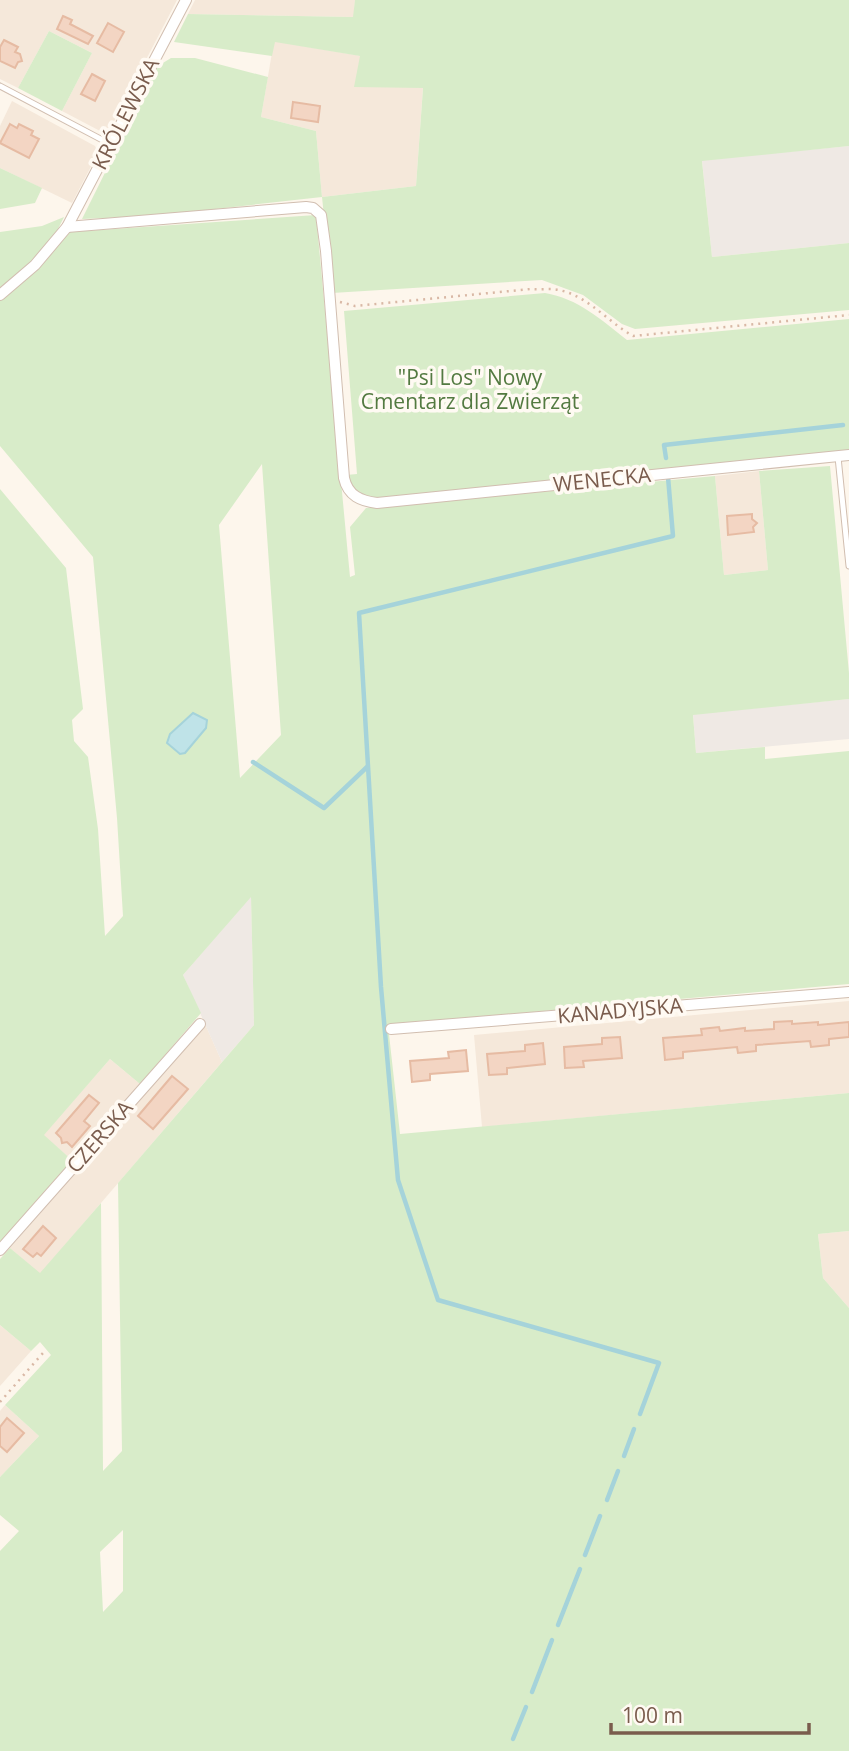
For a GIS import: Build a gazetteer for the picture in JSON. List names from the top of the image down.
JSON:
{
  "streets": {
    "street": [
      "KRÓLEWSKA",
      "WENECKA",
      "KANADYJSKA",
      "CZERSKA"
    ]
  },
  "parks": ["\"Psi Los\" Nowy Cmentarz dla Zwierząt"],
  "scale_bar": "100 m"
}
